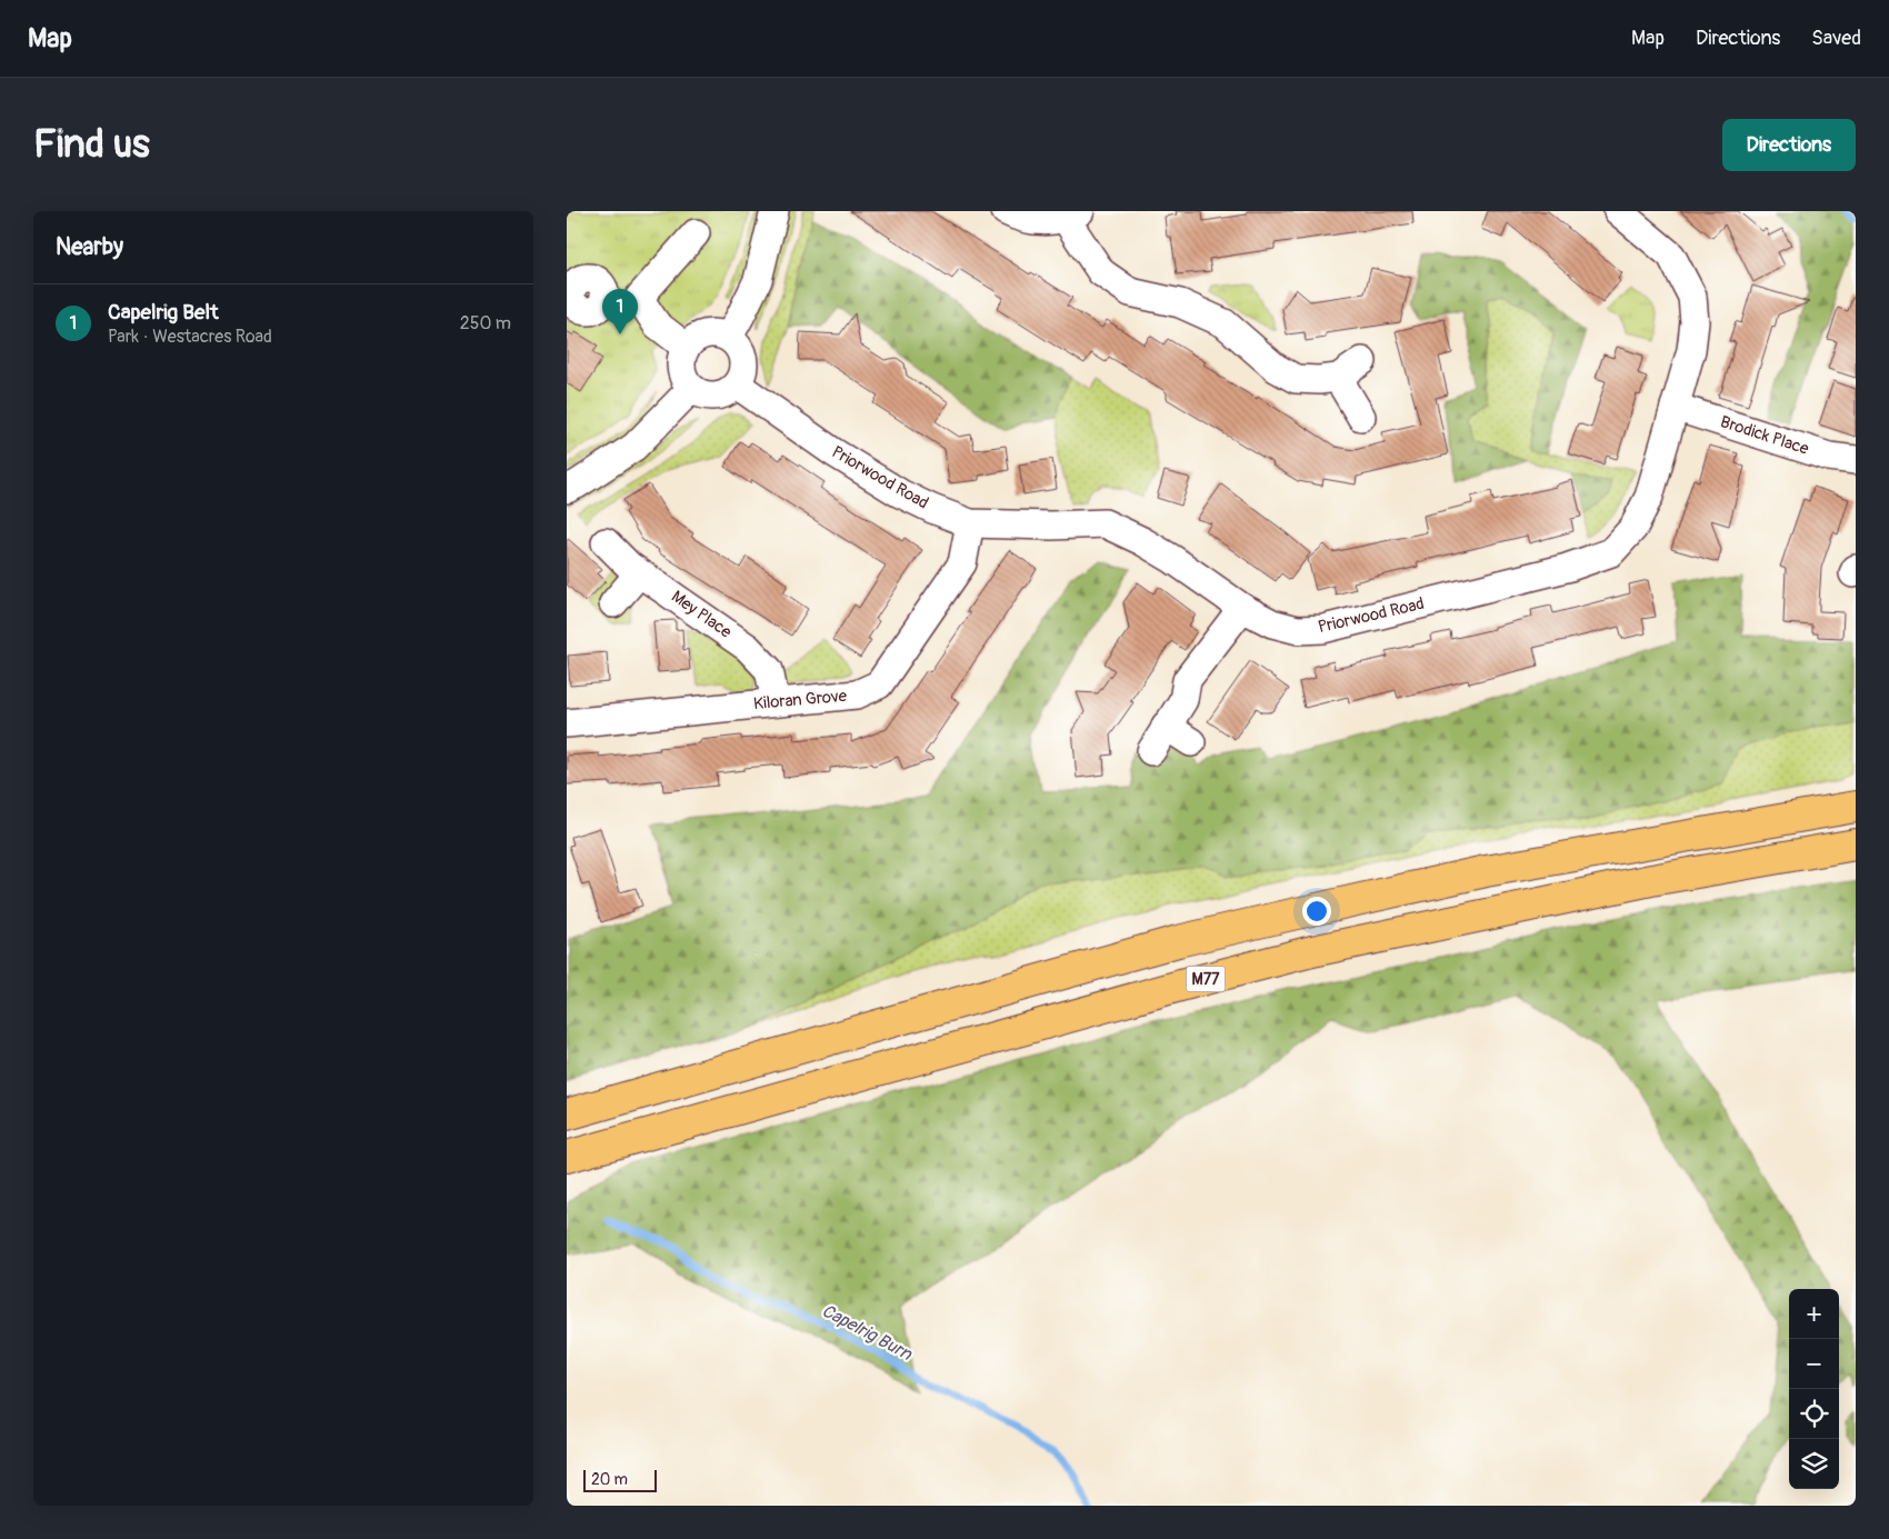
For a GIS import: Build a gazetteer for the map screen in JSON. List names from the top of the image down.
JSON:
{
  "streets": {
    "highway": ["M77"],
    "street": [
      "Brodick Place",
      "Priorwood Road",
      "Mey Place",
      "Kiloran Grove"
    ]
  },
  "crossings": [
    ["Brodick Place", "Priorwood Road"],
    ["Priorwood Road", "Kiloran Grove"],
    ["Mey Place", "Kiloran Grove"]
  ],
  "water": ["Capelrig Burn"],
  "scale_bar": "20 m",
  "page": {
    "header": "Map",
    "nav": ["Map", "Directions", "Saved"],
    "buttons": "Directions",
    "title": "Find us",
    "heading": "Nearby",
    "list": [
      {
        "mark": "1",
        "name": "Capelrig Belt",
        "note": "Park · Westacres Road",
        "value": "250 m"
      }
    ],
    "pins": "1",
    "map_buttons": ["+", "−"],
    "scale": "20 m"
  }
}
